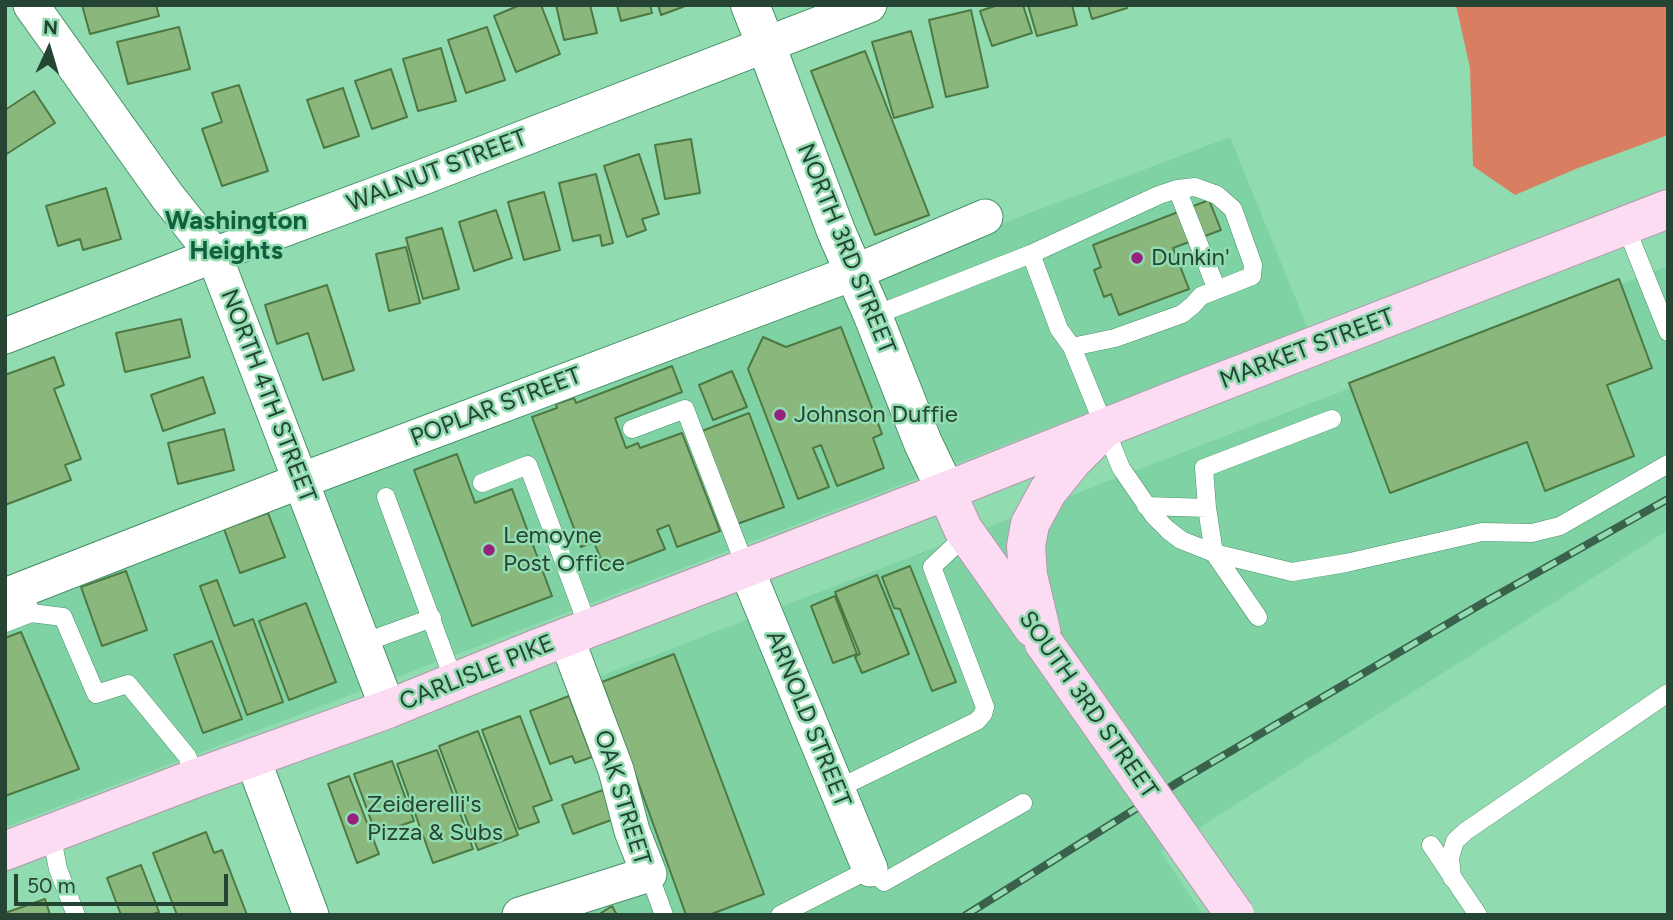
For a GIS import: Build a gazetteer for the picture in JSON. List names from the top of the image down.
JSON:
{
  "streets": {
    "main road": ["MARKET STREET", "CARLISLE PIKE", "SOUTH 3RD STREET"],
    "street": [
      "WALNUT STREET",
      "NORTH 3RD STREET",
      "NORTH 4TH STREET",
      "POPLAR STREET",
      "ARNOLD STREET",
      "OAK STREET"
    ]
  },
  "crossings": [
    ["WALNUT STREET", "NORTH 3RD STREET"],
    ["WALNUT STREET", "NORTH 4TH STREET"],
    ["NORTH 3RD STREET", "MARKET STREET"],
    ["NORTH 3RD STREET", "POPLAR STREET"],
    ["NORTH 3RD STREET", "CARLISLE PIKE"],
    ["NORTH 3RD STREET", "SOUTH 3RD STREET"],
    ["MARKET STREET", "CARLISLE PIKE"],
    ["MARKET STREET", "SOUTH 3RD STREET"],
    ["NORTH 4TH STREET", "POPLAR STREET"],
    ["NORTH 4TH STREET", "CARLISLE PIKE"],
    ["CARLISLE PIKE", "SOUTH 3RD STREET"],
    ["CARLISLE PIKE", "ARNOLD STREET"],
    ["CARLISLE PIKE", "OAK STREET"]
  ],
  "districts": ["Washington Heights"],
  "places": [
    "Dunkin'",
    "Johnson Duffie",
    "Lemoyne Post Office",
    "Zeiderelli's Pizza & Subs"
  ],
  "scale_bar": "50 m",
  "north": "top"
}
